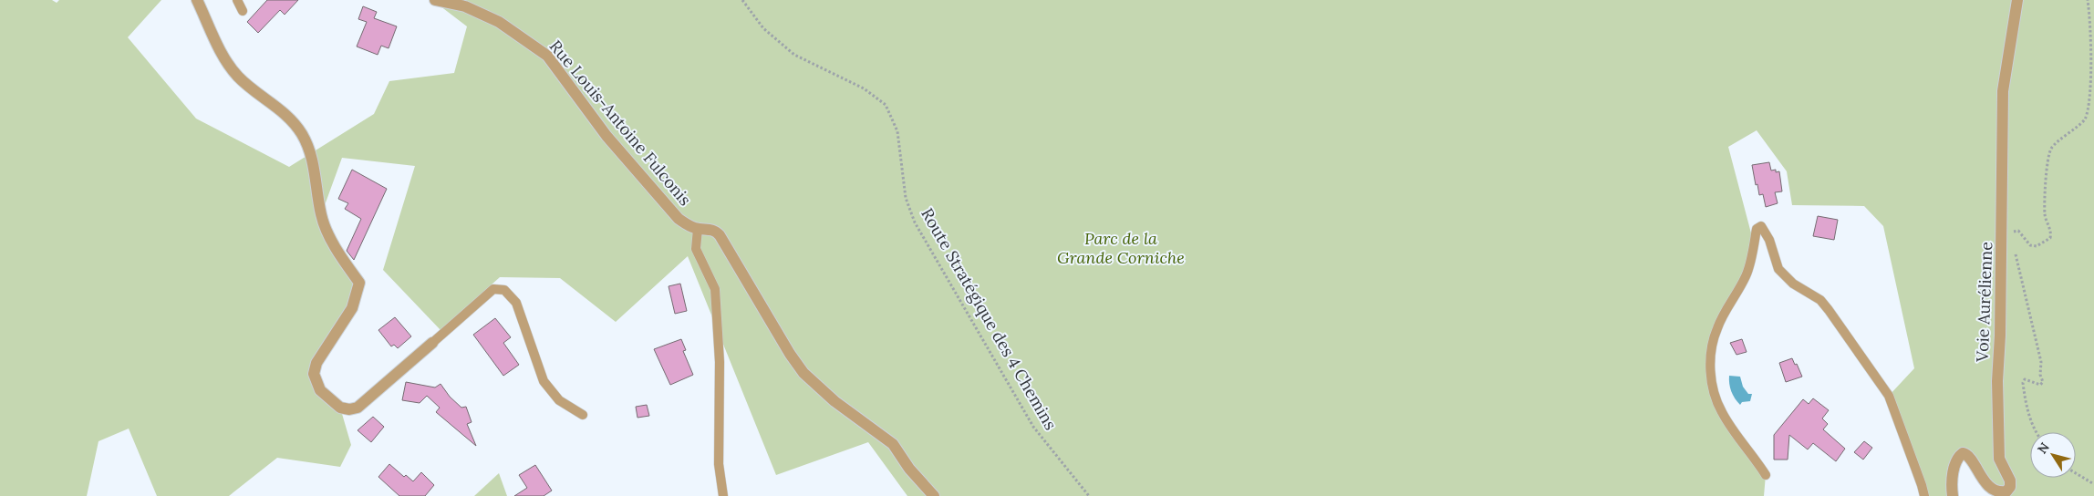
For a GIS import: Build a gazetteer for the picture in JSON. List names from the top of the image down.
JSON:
{
  "streets": {
    "street": ["Rue Louis-Antoine Fulconis", "Voie Aurélienne"],
    "path": ["Route Stratégique des 4 Chemins"]
  },
  "parks": ["Parc de la Grande Corniche"],
  "north": "top left"
}
